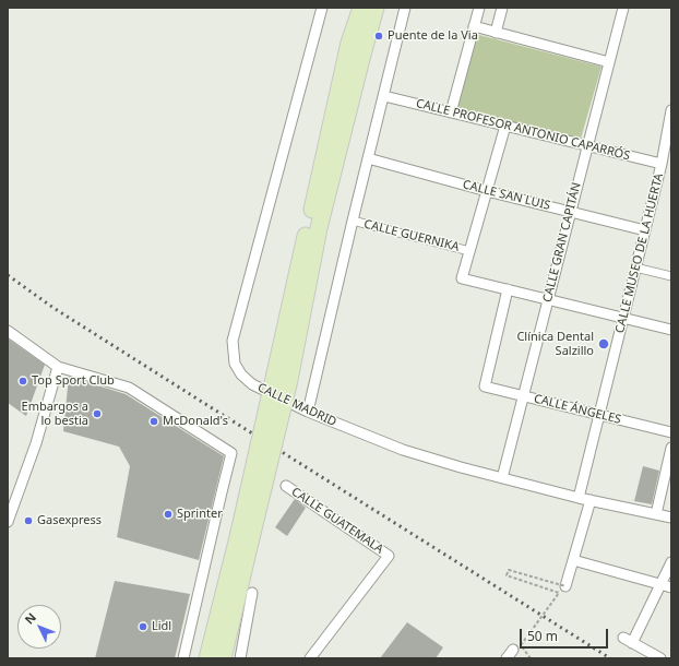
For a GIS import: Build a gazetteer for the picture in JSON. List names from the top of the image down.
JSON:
{
  "streets": {
    "street": [
      "CALLE PROFESOR ANTONIO CAPARRÓS",
      "CALLE SAN LUIS",
      "CALLE GUERNIKA",
      "CALLE GRAN CAPITÁN",
      "CALLE MUSEO DE LA HUERTA",
      "CALLE MADRID",
      "CALLE ÁNGELES",
      "CALLE GUATEMALA"
    ]
  },
  "crossings": [
    ["CALLE PROFESOR ANTONIO CAPARRÓS", "CALLE GRAN CAPITÁN"],
    ["CALLE PROFESOR ANTONIO CAPARRÓS", "CALLE MUSEO DE LA HUERTA"],
    ["CALLE SAN LUIS", "CALLE GRAN CAPITÁN"],
    ["CALLE SAN LUIS", "CALLE MUSEO DE LA HUERTA"],
    ["CALLE GRAN CAPITÁN", "CALLE MADRID"],
    ["CALLE GRAN CAPITÁN", "CALLE ÁNGELES"],
    ["CALLE MUSEO DE LA HUERTA", "CALLE MADRID"],
    ["CALLE MUSEO DE LA HUERTA", "CALLE ÁNGELES"]
  ],
  "places": [
    "Puente de la Via",
    "Clínica Dental Salzillo",
    "Top Sport Club",
    "Embargos a lo bestia",
    "McDonald's",
    "Sprinter",
    "Gasexpress",
    "Lidl"
  ],
  "scale_bar": "50 m",
  "north": "top left"
}
